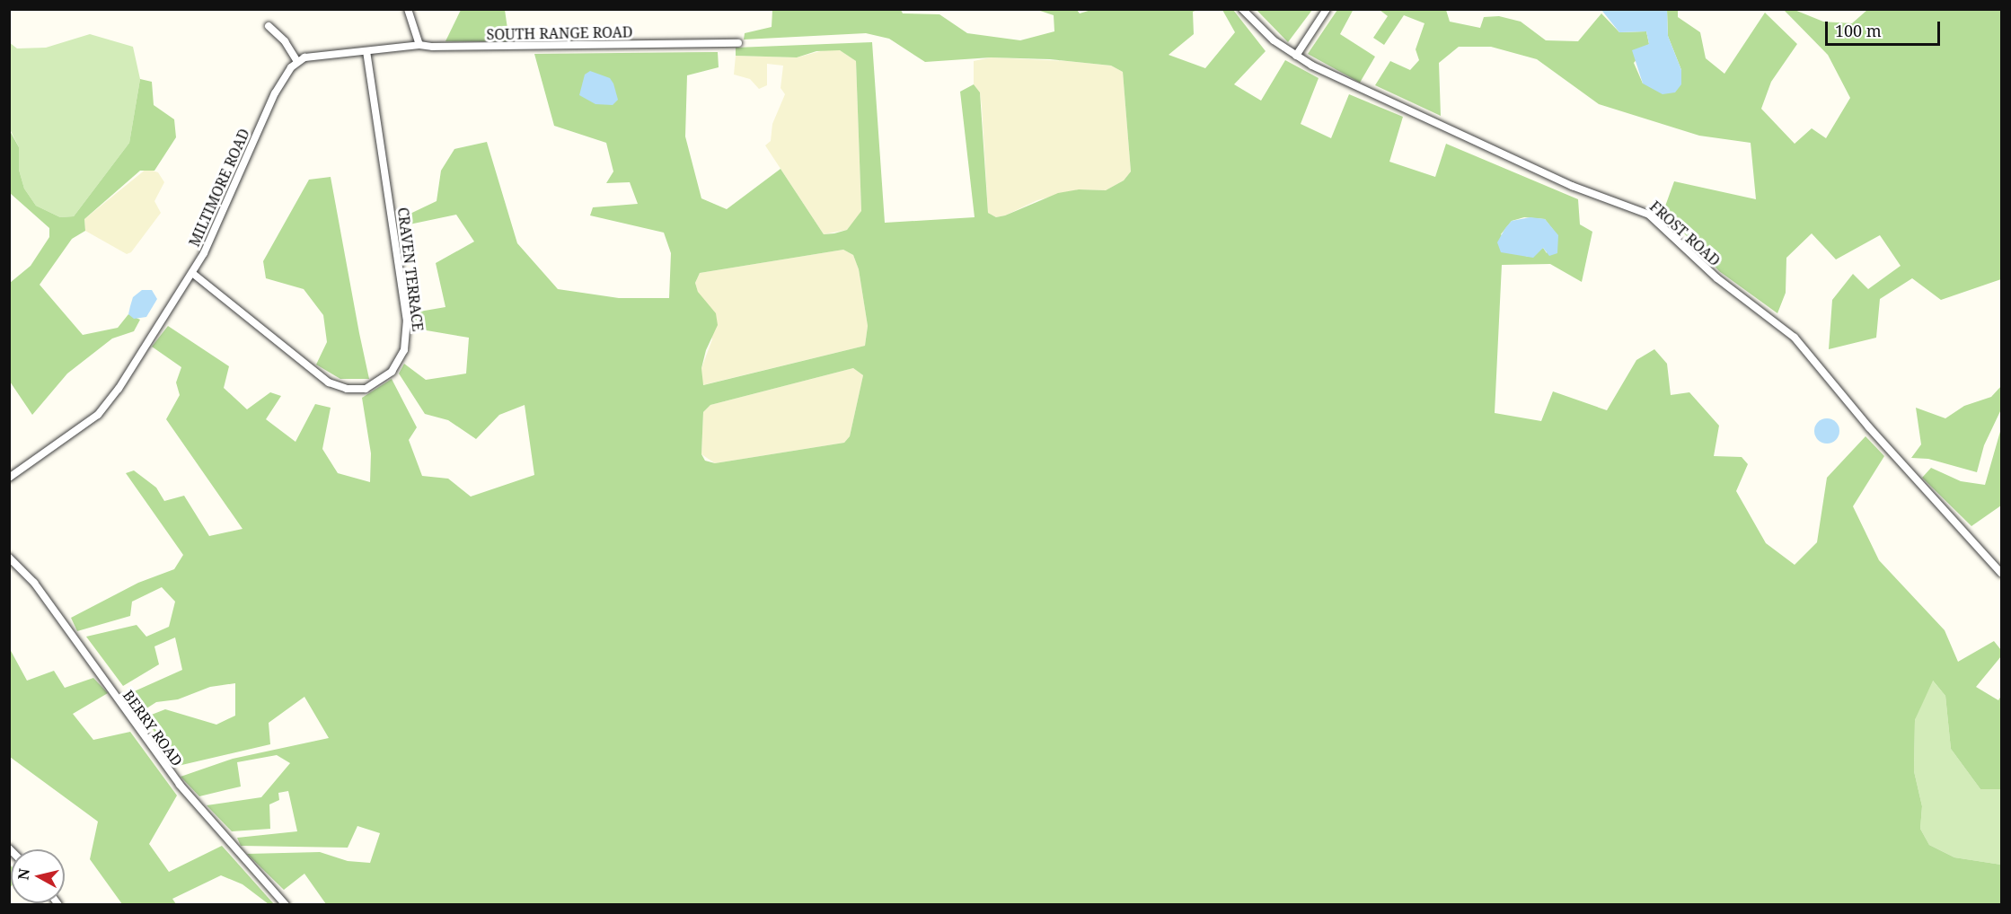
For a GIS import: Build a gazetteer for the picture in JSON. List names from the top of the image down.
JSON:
{
  "streets": {
    "street": [
      "SOUTH RANGE ROAD",
      "MILTIMORE ROAD",
      "FROST ROAD",
      "CRAVEN TERRACE",
      "BERRY ROAD"
    ]
  },
  "crossings": [
    ["MILTIMORE ROAD", "CRAVEN TERRACE"]
  ],
  "scale_bar": "100 m",
  "north": "left"
}
